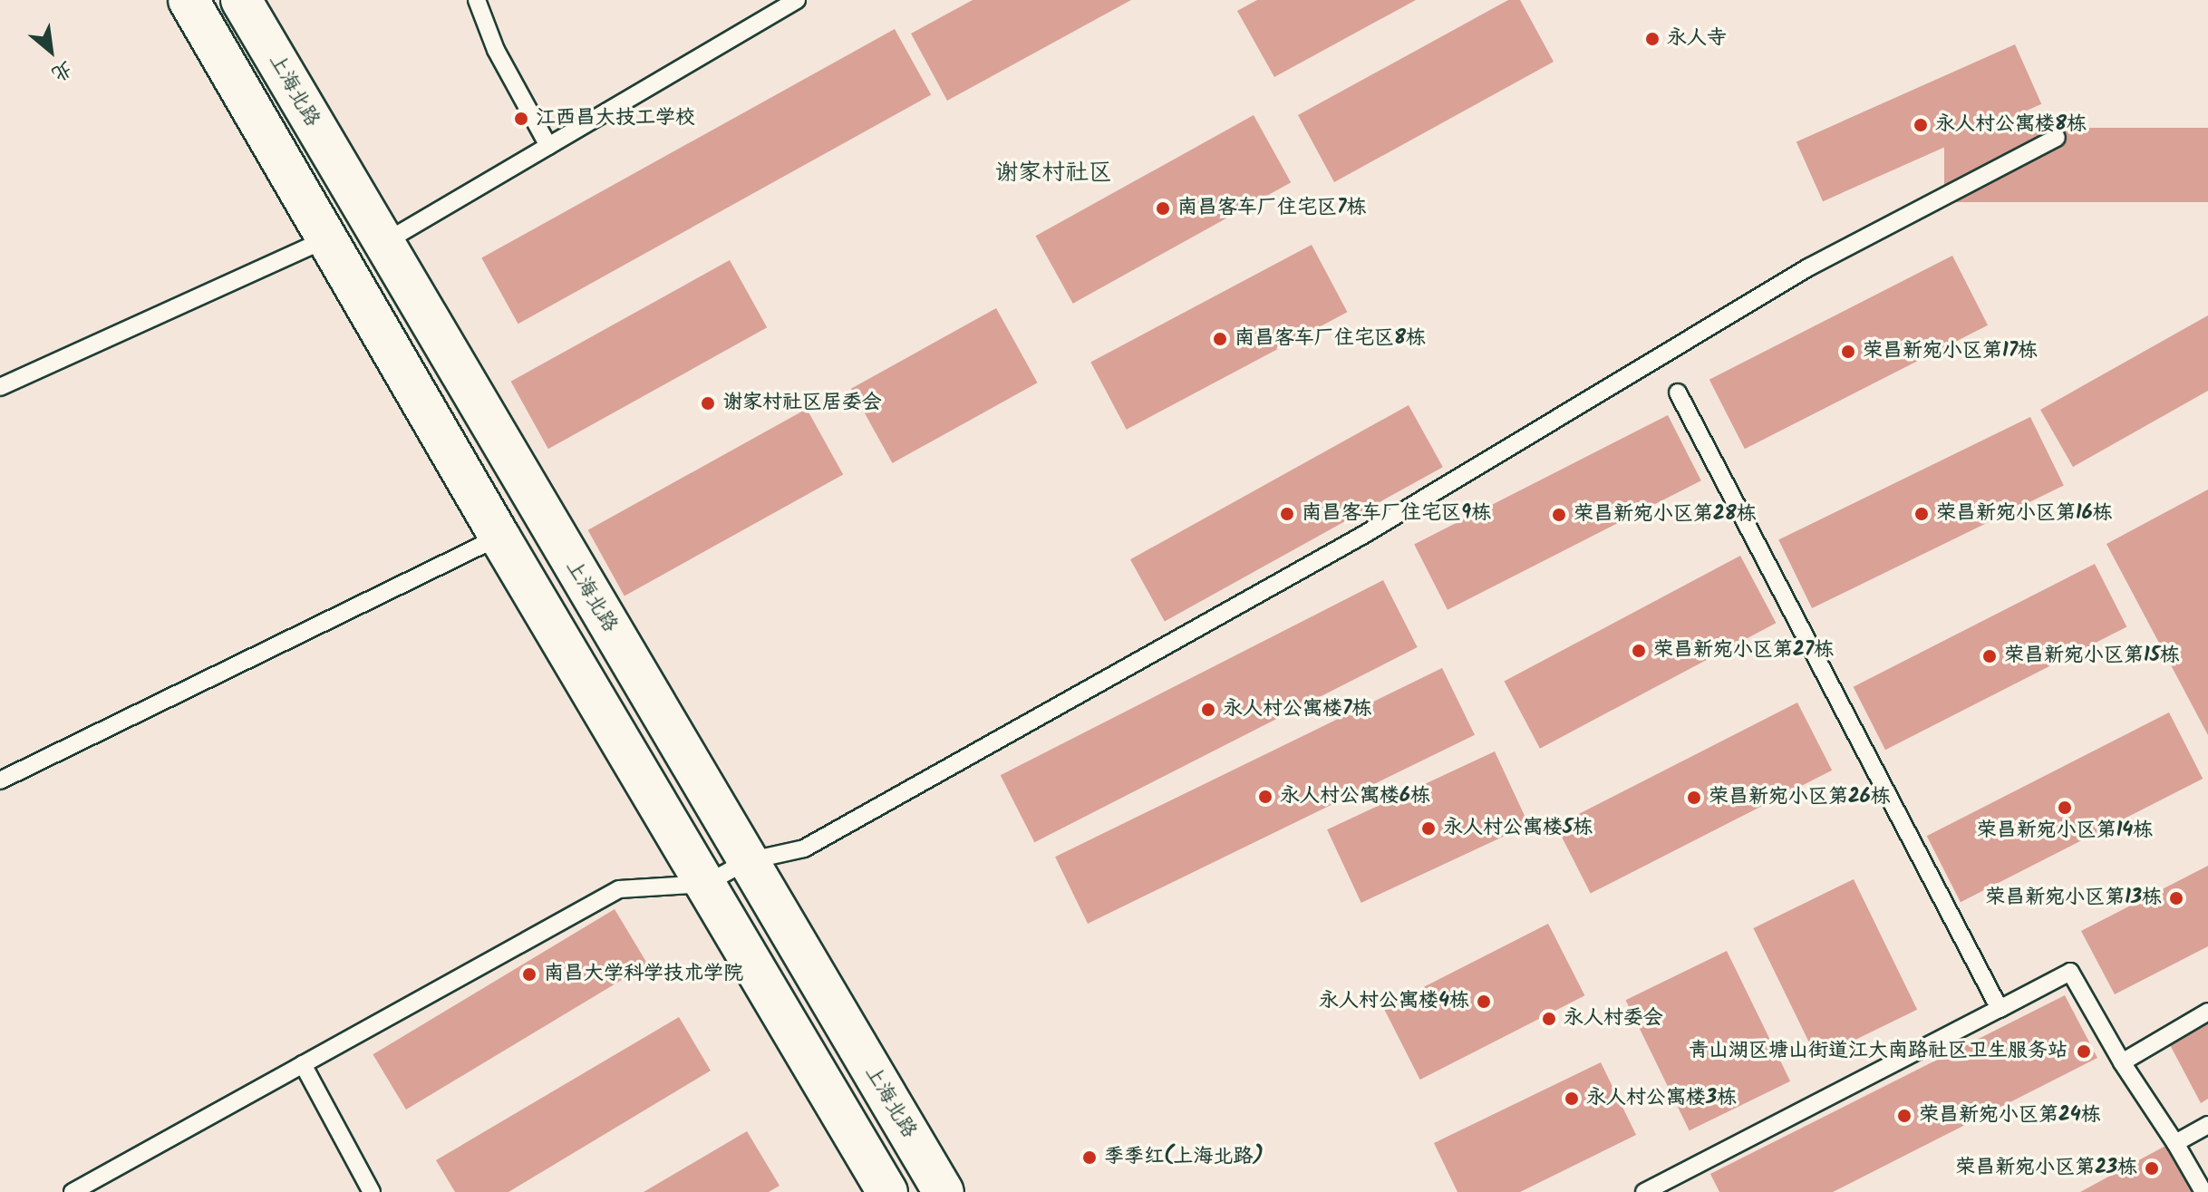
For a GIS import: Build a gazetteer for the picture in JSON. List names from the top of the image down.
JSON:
{
  "streets": {
    "main road": ["上海北路"]
  },
  "districts": ["谢家村社区"],
  "places": [
    "永人寺",
    "江西昌大技工学校",
    "永人村公寓楼8栋",
    "南昌客车厂住宅区7栋",
    "南昌客车厂住宅区8栋",
    "荣昌新宛小区第17栋",
    "谢家村社区居委会",
    "南昌客车厂住宅区9栋",
    "荣昌新宛小区第16栋",
    "荣昌新宛小区第28栋",
    "荣昌新宛小区第27栋",
    "荣昌新宛小区第15栋",
    "永人村公寓楼7栋",
    "永人村公寓楼6栋",
    "荣昌新宛小区第26栋",
    "荣昌新宛小区第14栋",
    "永人村公寓楼5栋",
    "荣昌新宛小区第13栋",
    "南昌大学科学技术学院",
    "永人村公寓楼4栋",
    "永人村委会",
    "青山湖区塘山街道江大南路社区卫生服务站",
    "永人村公寓楼3栋",
    "荣昌新宛小区第24栋",
    "季季红(上海北路)",
    "荣昌新宛小区第23栋"
  ],
  "north": "bottom right"
}
